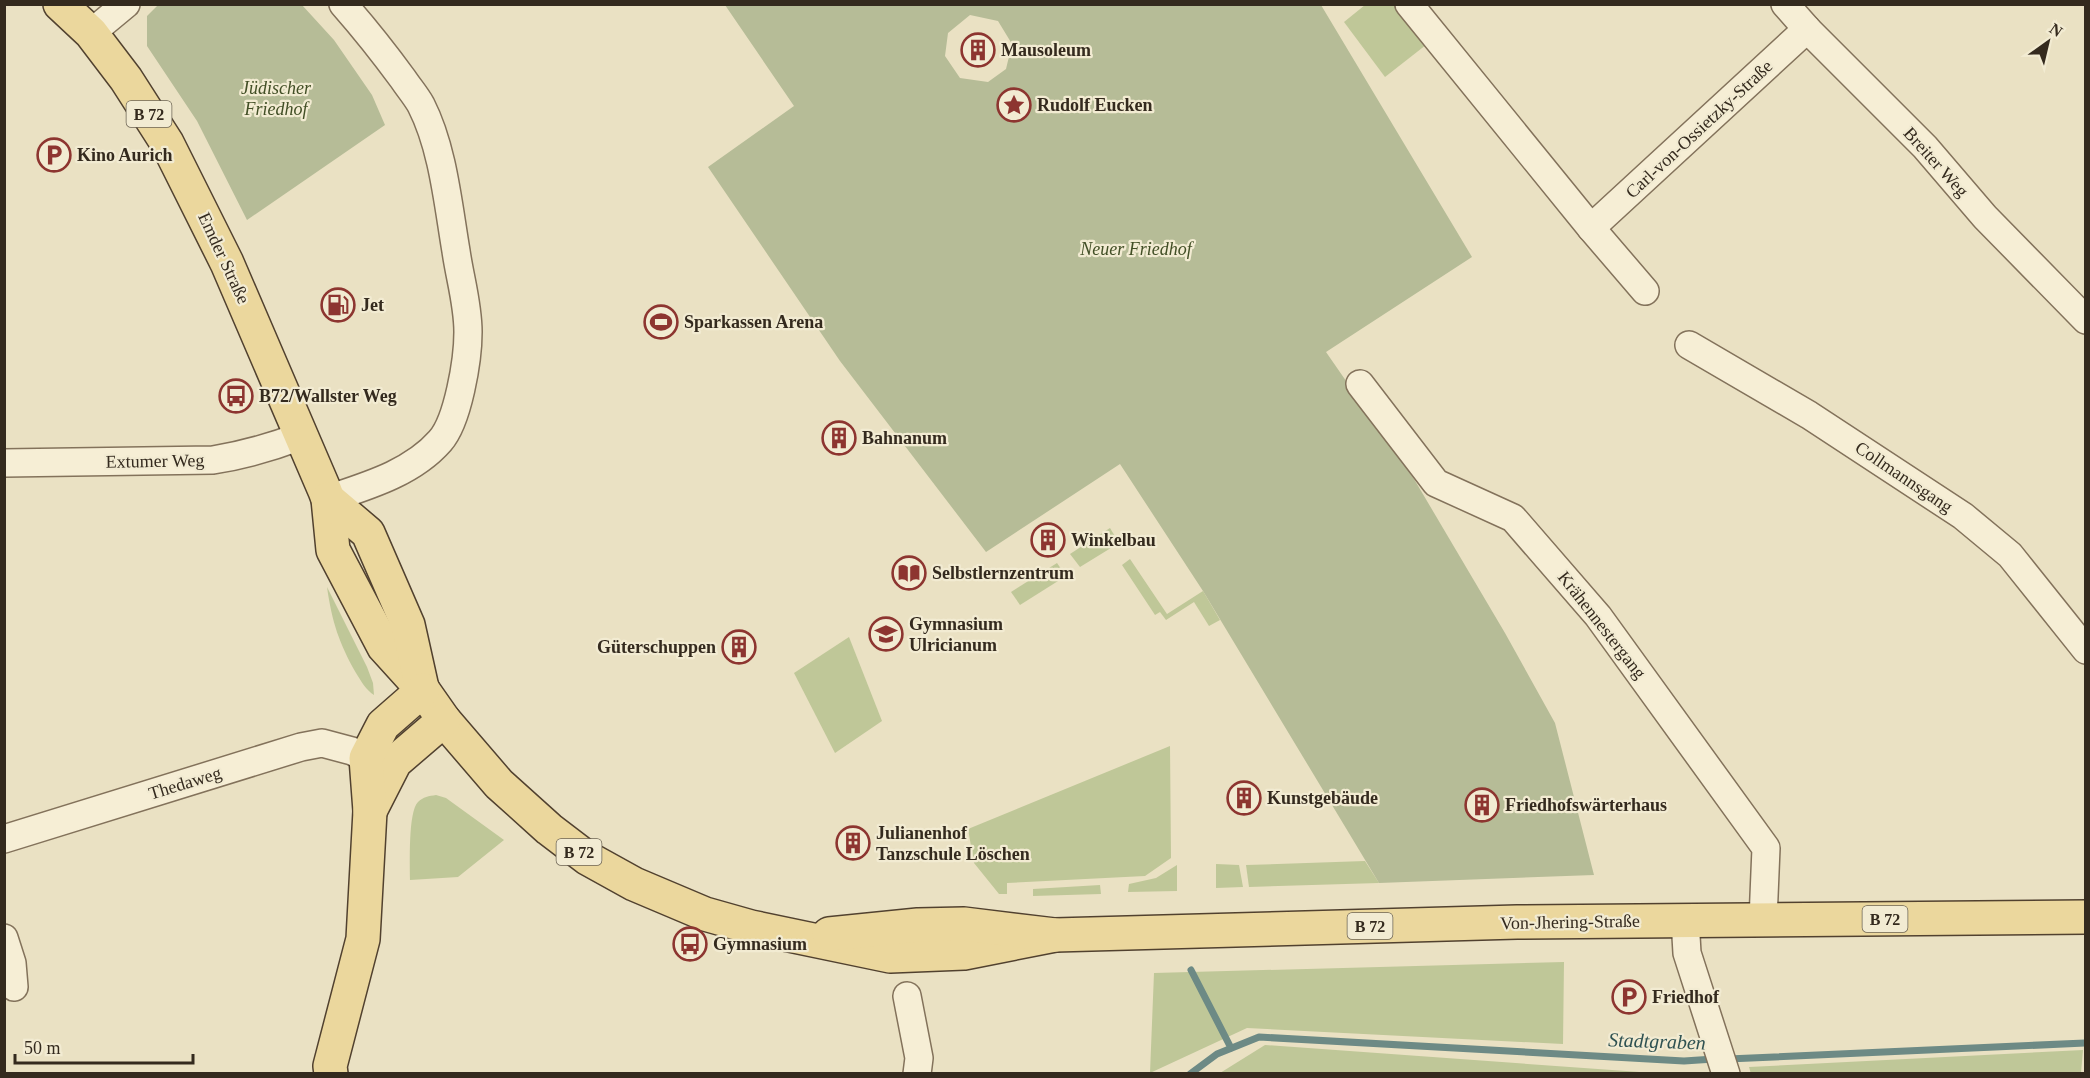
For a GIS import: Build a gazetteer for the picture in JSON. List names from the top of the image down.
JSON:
{
  "streets": {
    "main road": ["B 72", "Emder Straße", "Von-Jhering-Straße"],
    "street": [
      "Carl-von-Ossietzky-Straße",
      "Breiter Weg",
      "Extumer Weg",
      "Collmannsgang",
      "Krähennestergang",
      "Thedaweg"
    ]
  },
  "crossings": [
    ["Carl-von-Ossietzky-Straße", "Breiter Weg"],
    ["Emder Straße", "Extumer Weg"],
    ["Emder Straße", "Von-Jhering-Straße"],
    ["Krähennestergang", "Von-Jhering-Straße"]
  ],
  "water": ["Stadtgraben"],
  "parks": ["Jüdischer Friedhof", "Neuer Friedhof"],
  "places": {
    "building": [
      "Mausoleum",
      "Bahnanum",
      "Winkelbau",
      "Güterschuppen",
      "Kunstgebäude",
      "Friedhofswärterhaus",
      "Julianenhof Tanzschule Löschen"
    ],
    "place": ["Rudolf Eucken"],
    "parking": ["Kino Aurich", "Friedhof"],
    "fuel station": ["Jet"],
    "sports": ["Sparkassen Arena"],
    "bus stop": ["B72/Wallster Weg", "Gymnasium"],
    "library": ["Selbstlernzentrum"],
    "school or university": ["Gymnasium Ulricianum"]
  },
  "scale_bar": "50 m",
  "north": "top right"
}
